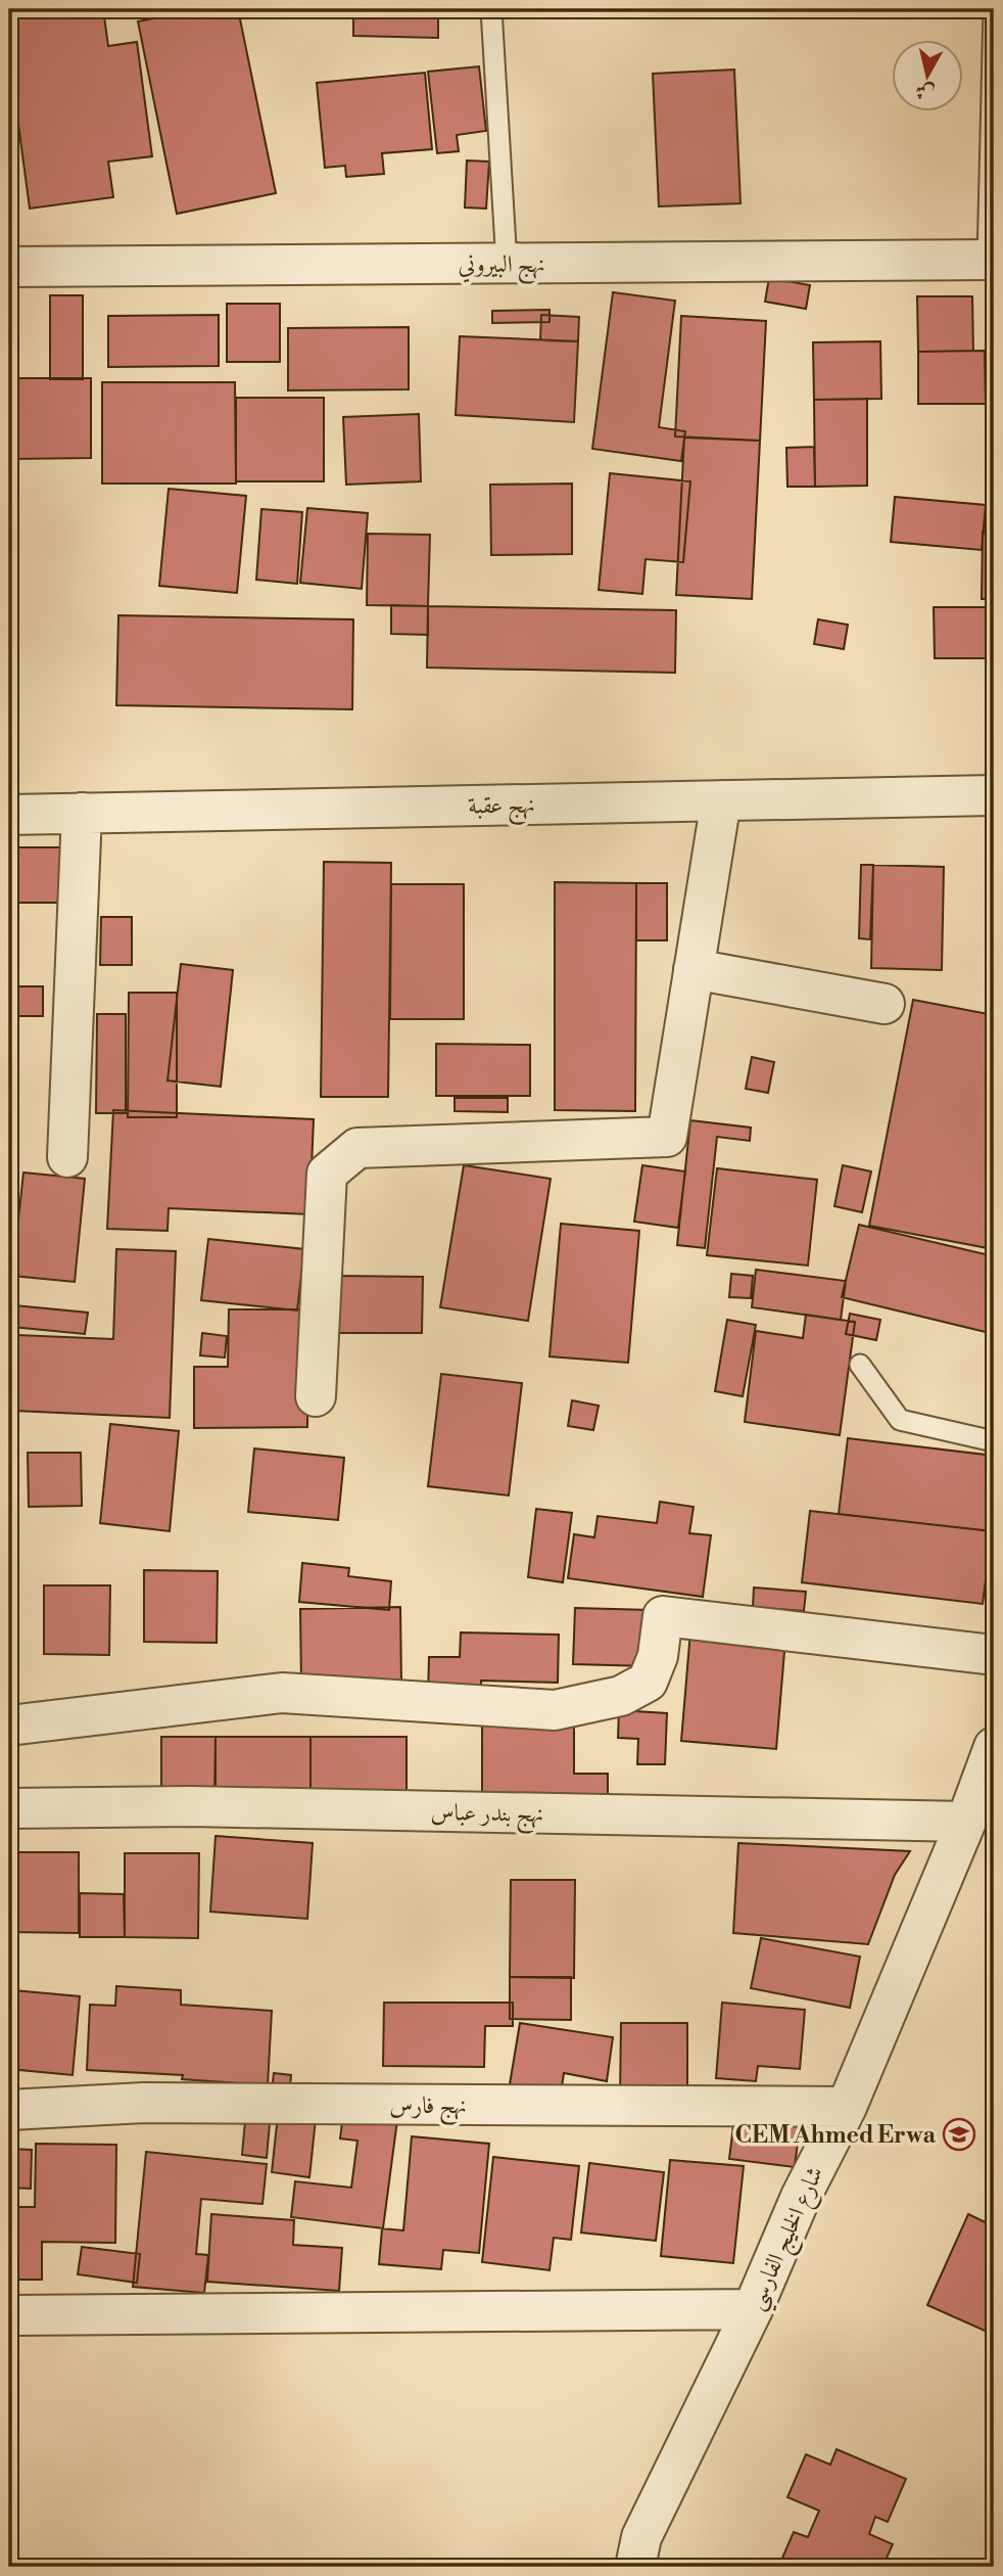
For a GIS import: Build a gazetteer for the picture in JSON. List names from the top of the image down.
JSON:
{
  "streets": {
    "street": [
      "نهج البيروني",
      "نهج عقبة",
      "نهج بندر عباس",
      "نهج فارس",
      "شارع الخليج الفارسي"
    ]
  },
  "crossings": [
    ["نهج بندر عباس", "شارع الخليج الفارسي"],
    ["نهج فارس", "شارع الخليج الفارسي"]
  ],
  "places": {
    "school or university": ["CEM Ahmed Erwa"]
  },
  "north": "bottom"
}
